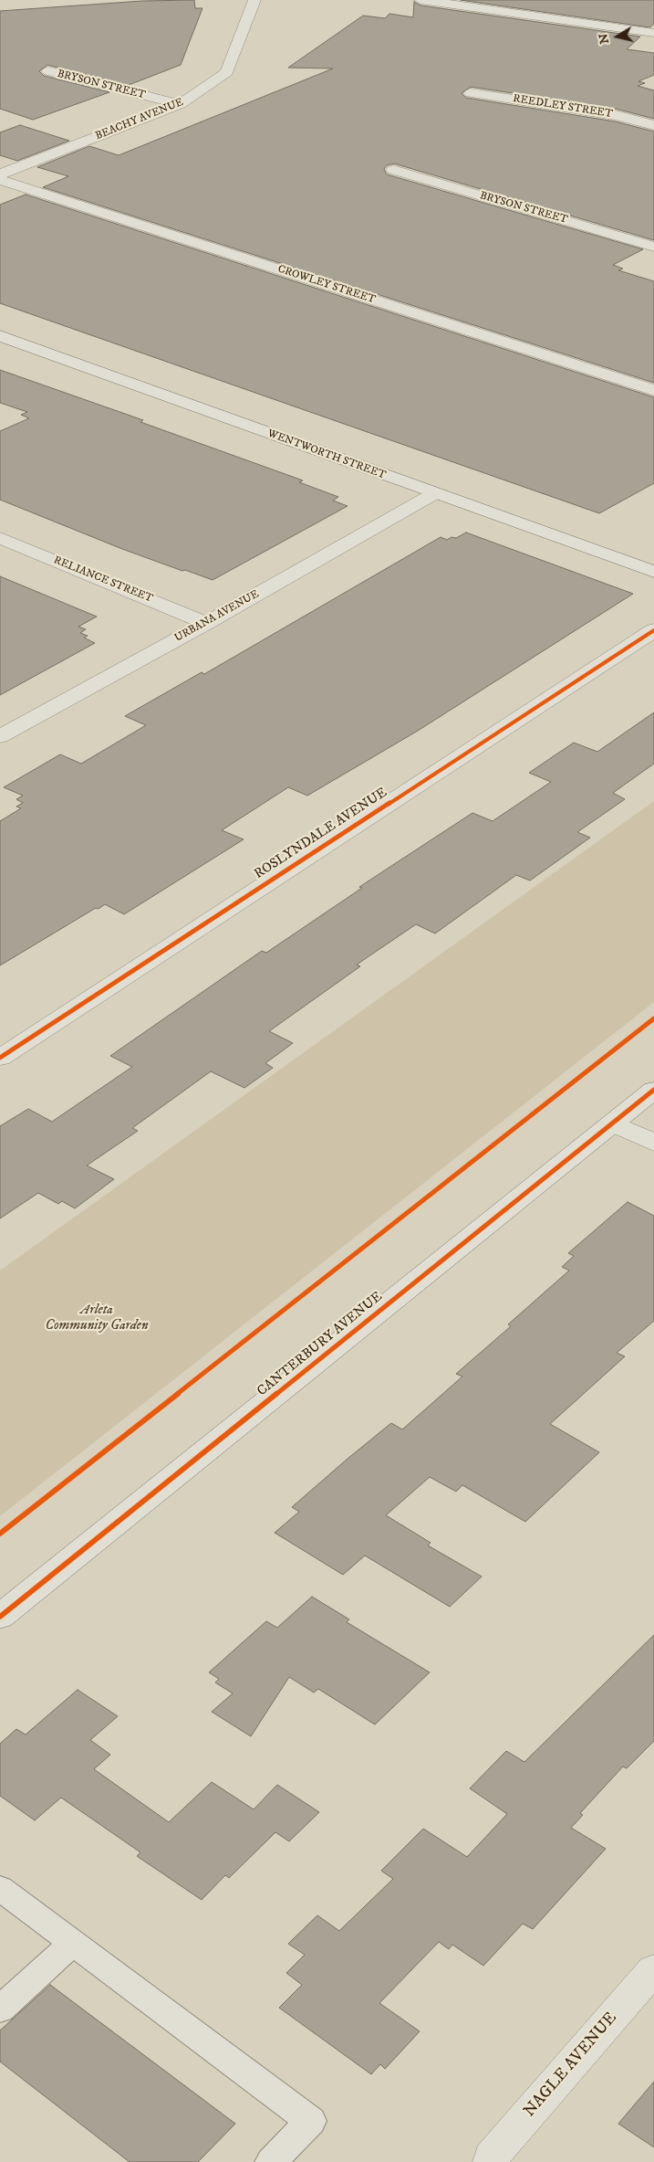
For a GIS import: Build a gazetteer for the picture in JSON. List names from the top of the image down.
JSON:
{
  "streets": {
    "street": [
      "BRYSON STREET",
      "REEDLEY STREET",
      "BEACHY AVENUE",
      "CROWLEY STREET",
      "WENTWORTH STREET",
      "RELIANCE STREET",
      "URBANA AVENUE",
      "ROSLYNDALE AVENUE",
      "CANTERBURY AVENUE",
      "NAGLE AVENUE"
    ]
  },
  "crossings": [
    ["BRYSON STREET", "BEACHY AVENUE"],
    ["WENTWORTH STREET", "URBANA AVENUE"],
    ["RELIANCE STREET", "URBANA AVENUE"]
  ],
  "parks": ["Arleta Community Garden"],
  "north": "left"
}
